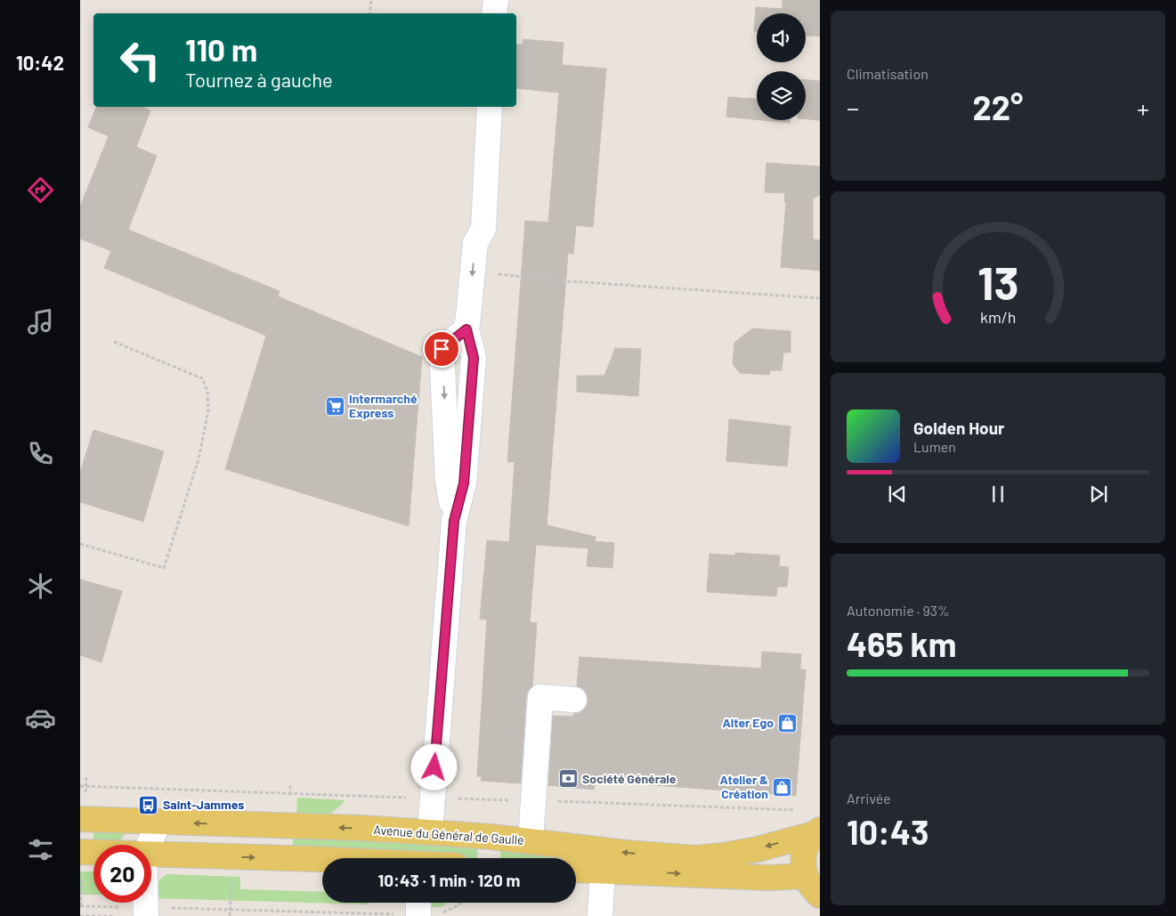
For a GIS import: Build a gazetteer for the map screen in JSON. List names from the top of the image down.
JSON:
{
  "streets": {
    "main road": ["Avenue du Général de Gaulle"]
  },
  "places": {
    "supermarket": ["Intermarché Express"],
    "shop": ["Alter Ego", "Atelier & Création"],
    "bank": ["Société Générale"],
    "bus stop": ["Saint-Jammes"]
  },
  "page": {
    "tabs": "10:42",
    "tile": [
      "Climatisation",
      ["Autonomie · 93%", "465 km"],
      ["Arrivée", "10:43"]
    ],
    "turn": ["110 m", "Tournez à gauche"],
    "heat": ["−", "22°", "+"],
    "song": ["Golden Hour", "Lumen"],
    "limit": "20",
    "trip": "10:43 · 1 min · 120 m",
    "gauge": ["13", "km/h"]
  }
}
